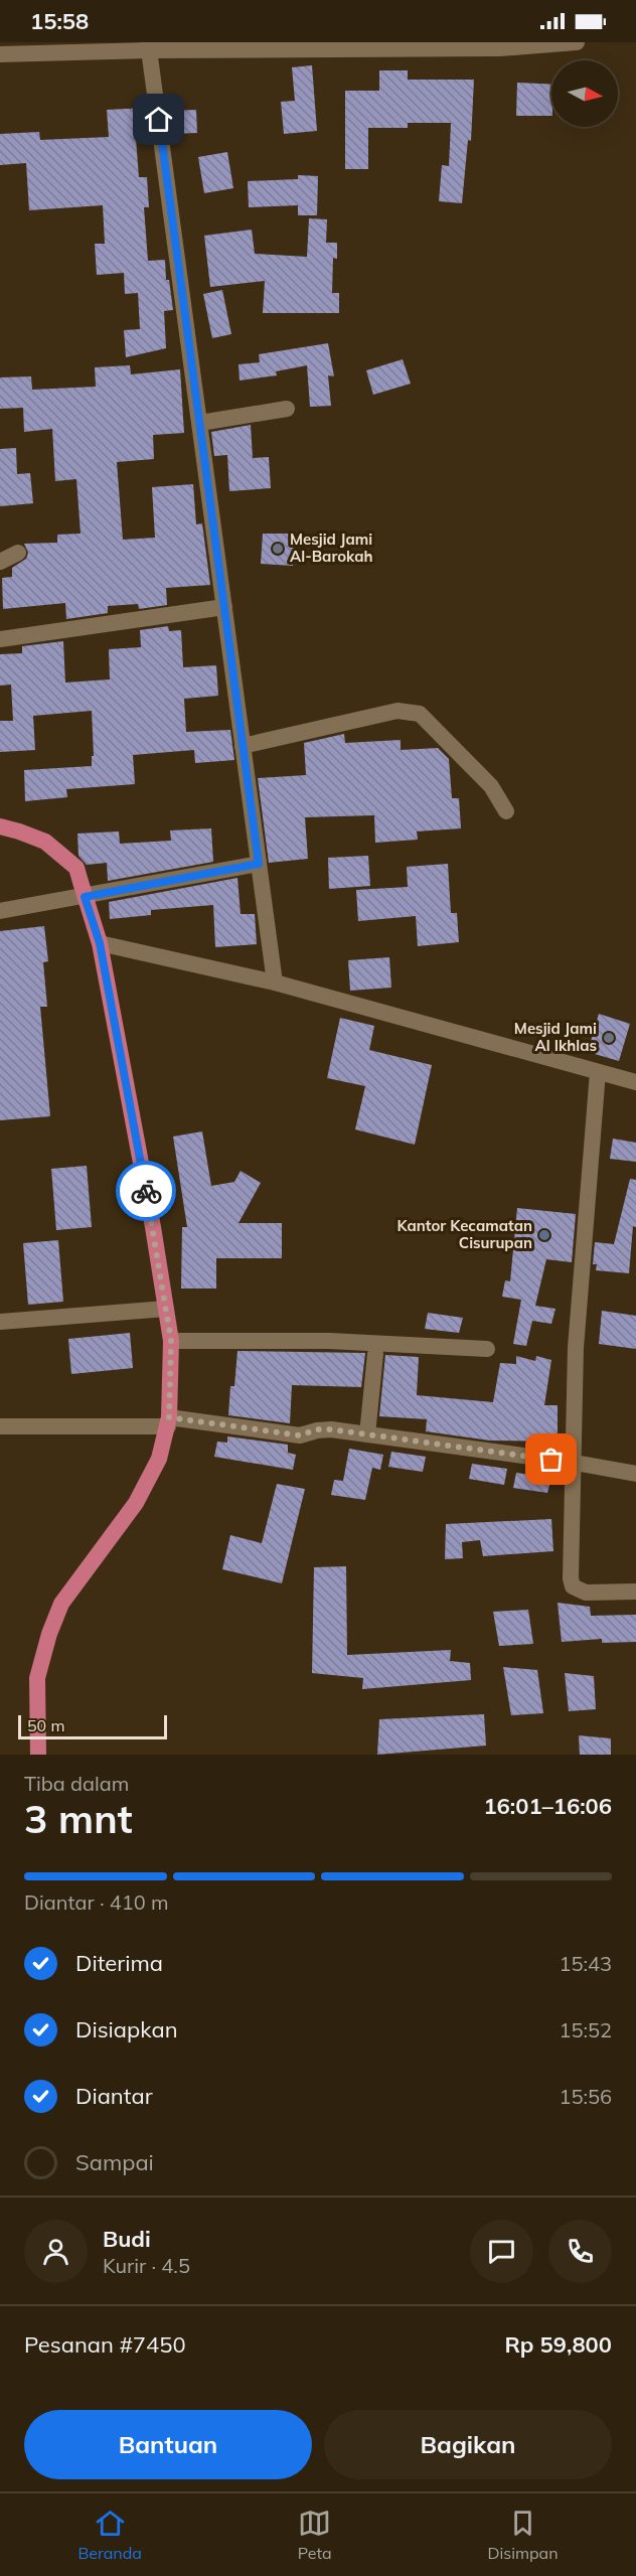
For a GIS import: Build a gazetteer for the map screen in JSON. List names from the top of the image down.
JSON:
{
  "places": ["Mesjid Jami Al-Barokah", "Mesjid Jami Al Ikhlas", "Kantor Kecamatan Cisurupan"],
  "scale_bar": "50 m",
  "north": "right",
  "page": {
    "status": "15:58",
    "scale": "50 m",
    "heading": ["3 mnt", "Tiba dalam", "16:01–16:06"],
    "panel": [
      "Budi",
      "Kurir · 4.5",
      "Pesanan #7450",
      "Rp 59,800"
    ],
    "bar": "Diantar · 410 m",
    "list": [
      ["Diterima", "15:43"],
      ["Disiapkan", "15:52"],
      ["Diantar", "15:56"],
      "Sampai"
    ],
    "buttons": ["Bantuan", "Bagikan"],
    "tabs": ["Beranda", "Peta", "Disimpan"]
  }
}
